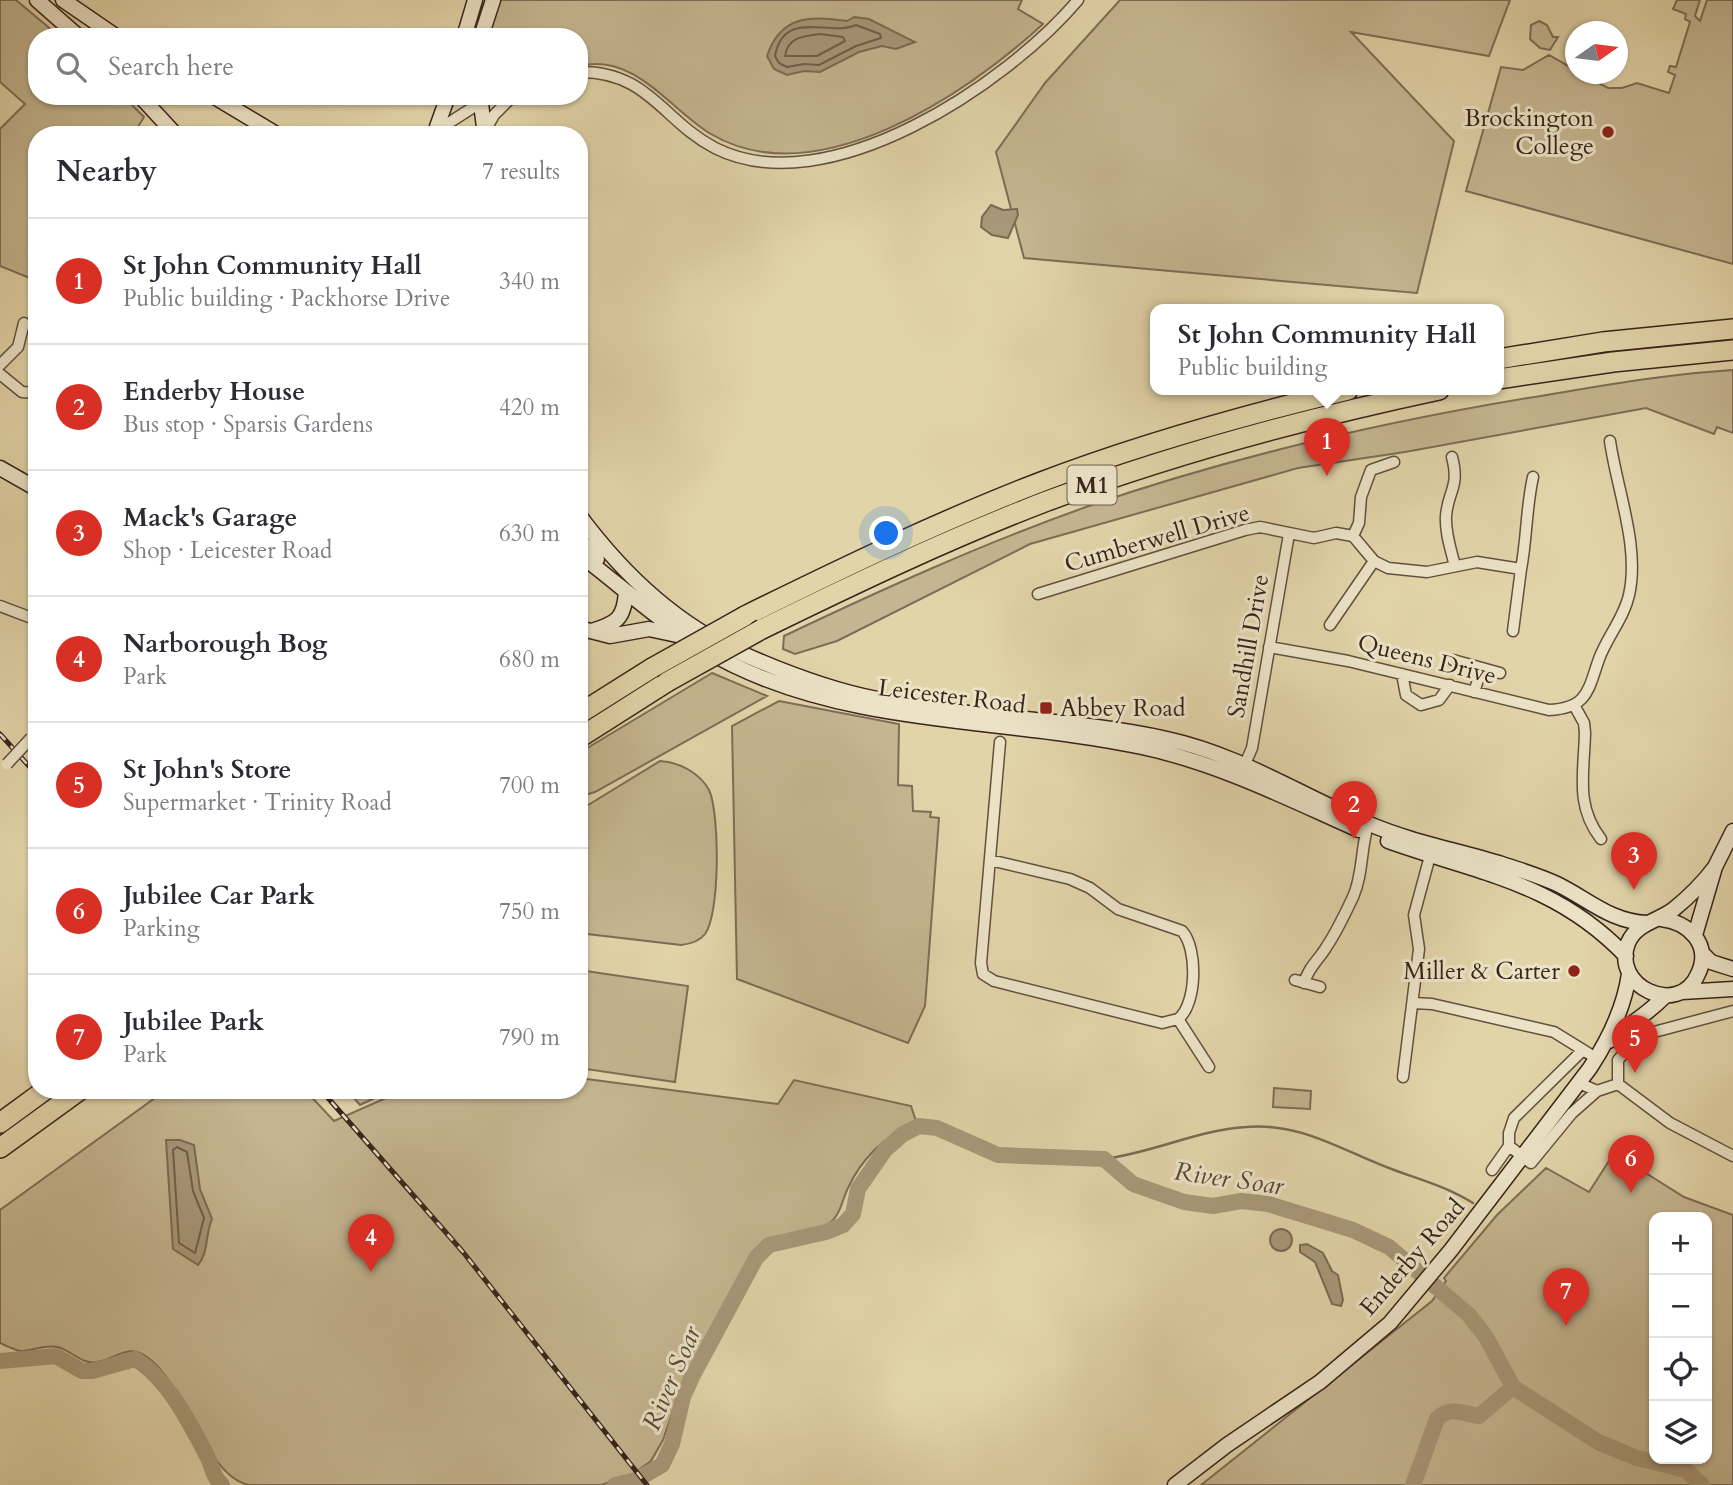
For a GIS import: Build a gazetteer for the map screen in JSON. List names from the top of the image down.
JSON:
{
  "streets": {
    "highway": ["M1"],
    "main road": ["Leicester Road", "Enderby Road"],
    "street": ["Cumberwell Drive", "Sandhill Drive", "Queens Drive"]
  },
  "crossings": [
    ["Cumberwell Drive", "Sandhill Drive"],
    ["Sandhill Drive", "Queens Drive"],
    ["Sandhill Drive", "Leicester Road"],
    ["Leicester Road", "Enderby Road"]
  ],
  "water": ["River Soar"],
  "places": {
    "other": ["Brockington College", "Miller & Carter"],
    "transit": ["Abbey Road"]
  },
  "north": "right",
  "page": {
    "search": "Search here",
    "heading": ["Nearby", "7 results"],
    "list": [
      {
        "mark": "1",
        "name": "St John Community Hall",
        "note": "Public building · Packhorse Drive",
        "value": "340 m"
      },
      {
        "mark": "2",
        "name": "Enderby House",
        "note": "Bus stop · Sparsis Gardens",
        "value": "420 m"
      },
      {
        "mark": "3",
        "name": "Mack's Garage",
        "note": "Shop · Leicester Road",
        "value": "630 m"
      },
      {
        "mark": "4",
        "name": "Narborough Bog",
        "note": "Park",
        "value": "680 m"
      },
      {
        "mark": "5",
        "name": "St John's Store",
        "note": "Supermarket · Trinity Road",
        "value": "700 m"
      },
      {
        "mark": "6",
        "name": "Jubilee Car Park",
        "note": "Parking",
        "value": "750 m"
      },
      {
        "mark": "7",
        "name": "Jubilee Park",
        "note": "Park",
        "value": "790 m"
      }
    ],
    "popup": ["St John Community Hall", "Public building"],
    "pins": [
      "1",
      "2",
      "3",
      "5",
      "6",
      "4",
      "7"
    ],
    "map_buttons": ["+", "−"]
  }
}
